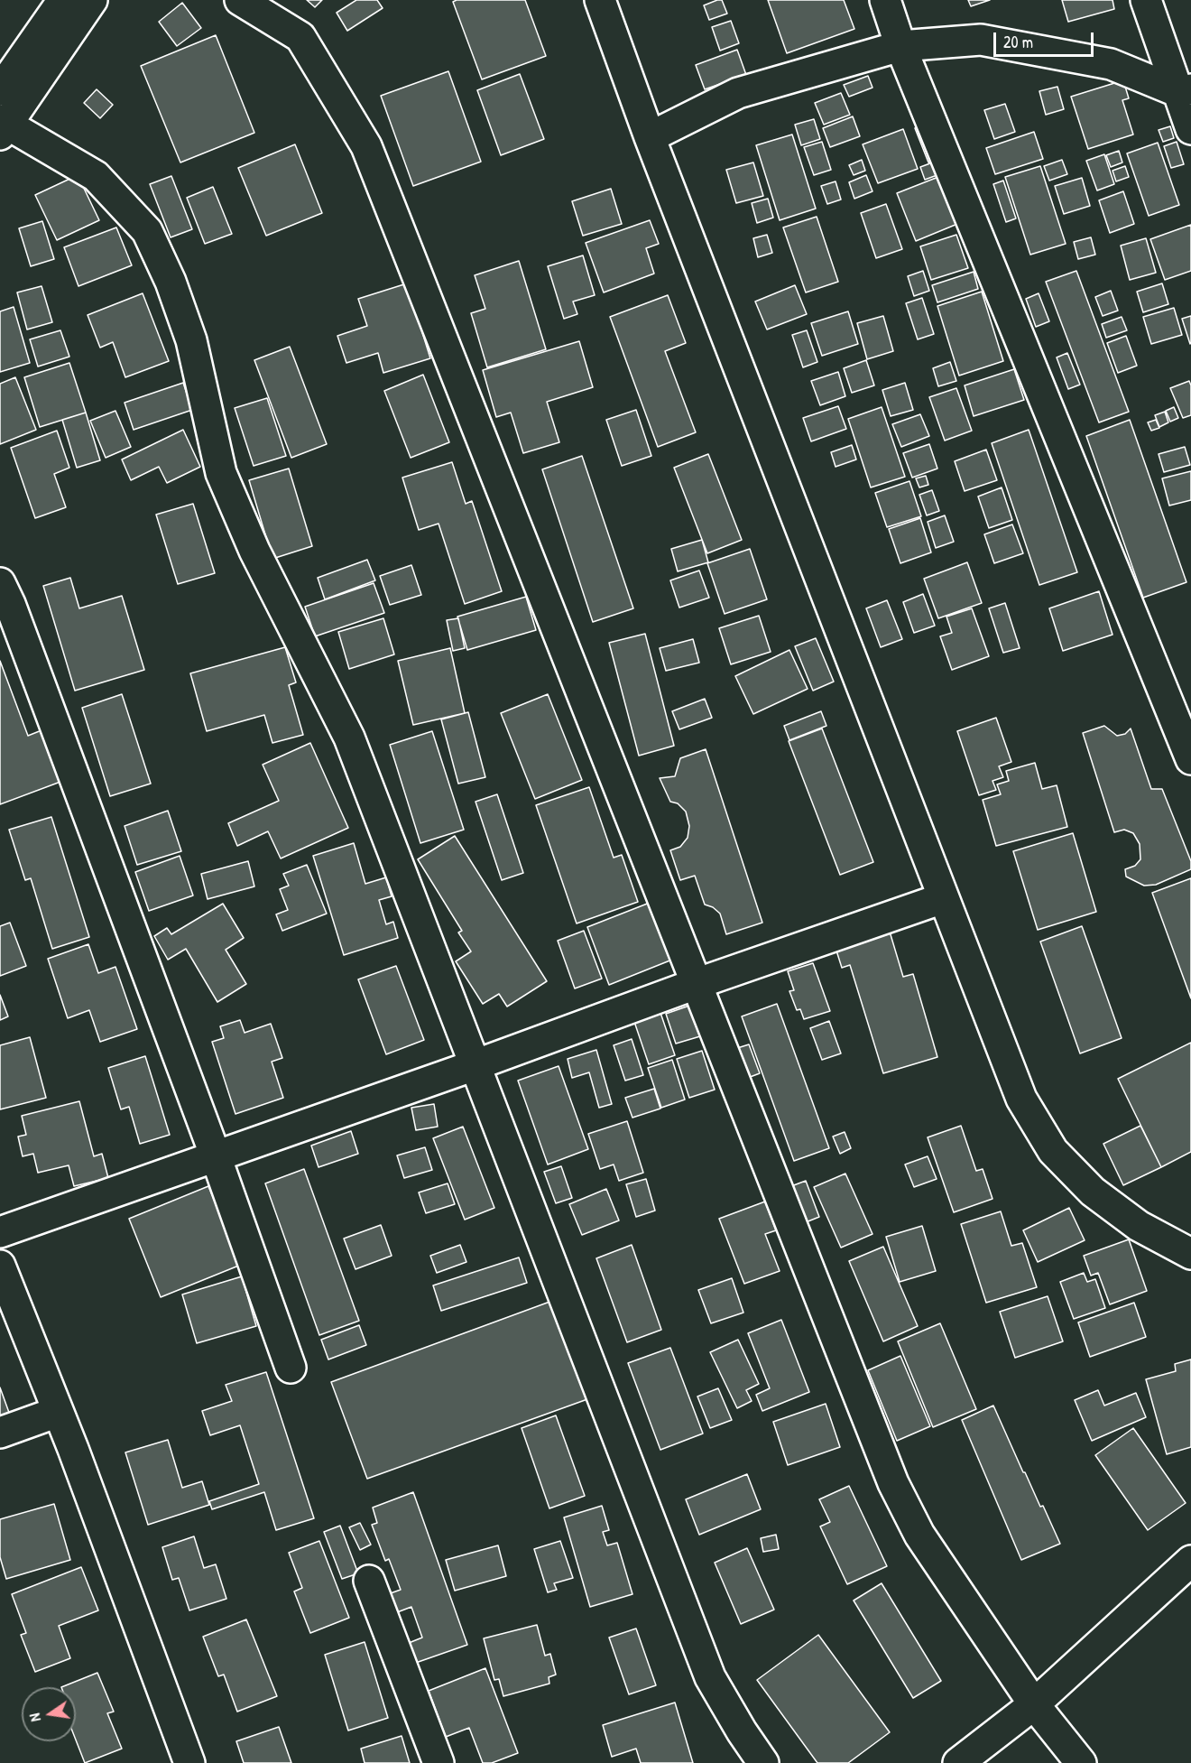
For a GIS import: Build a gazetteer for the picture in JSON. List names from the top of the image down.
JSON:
{
  "scale_bar": "20 m",
  "north": "left"
}
